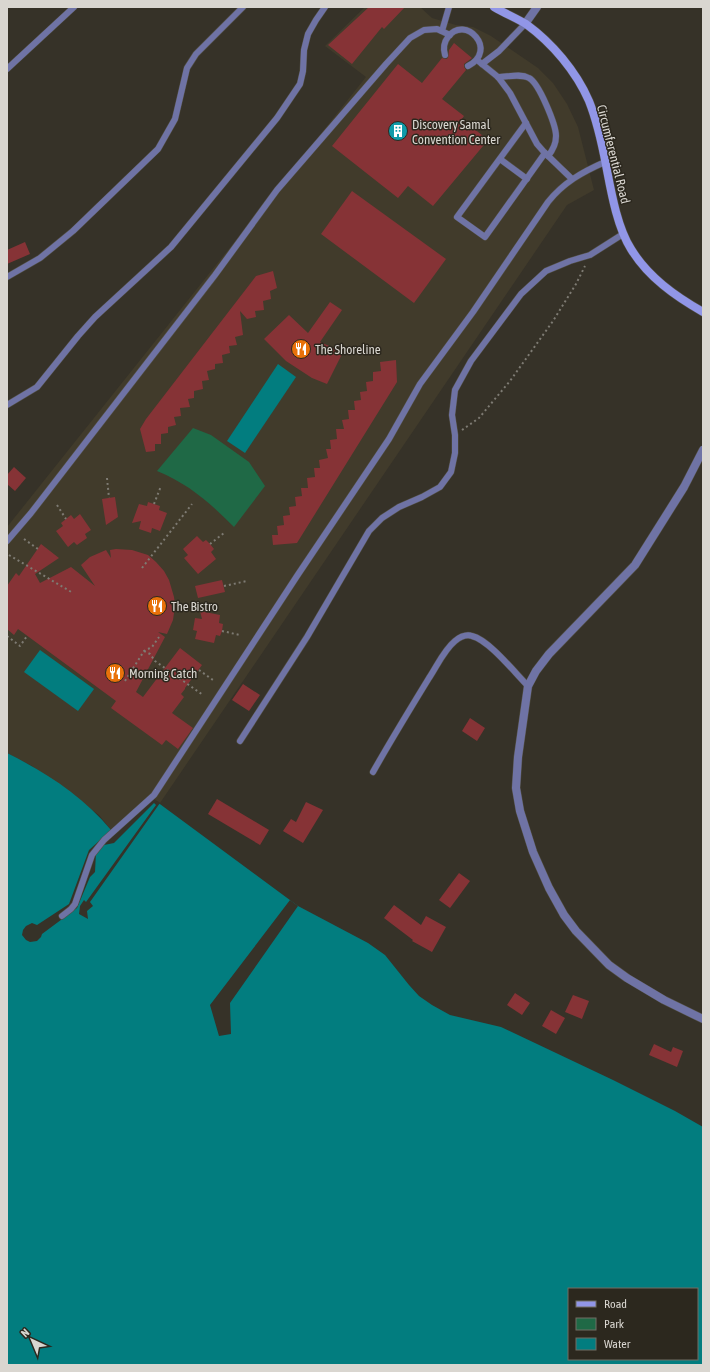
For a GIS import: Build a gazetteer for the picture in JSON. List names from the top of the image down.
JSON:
{
  "streets": {
    "main road": ["Circumferential Road"]
  },
  "places": {
    "building": ["Discovery Samal Convention Center"],
    "restaurant": ["The Shoreline", "The Bistro", "Morning Catch"]
  },
  "legend": ["Road", "Park", "Water"],
  "north": "top left"
}
